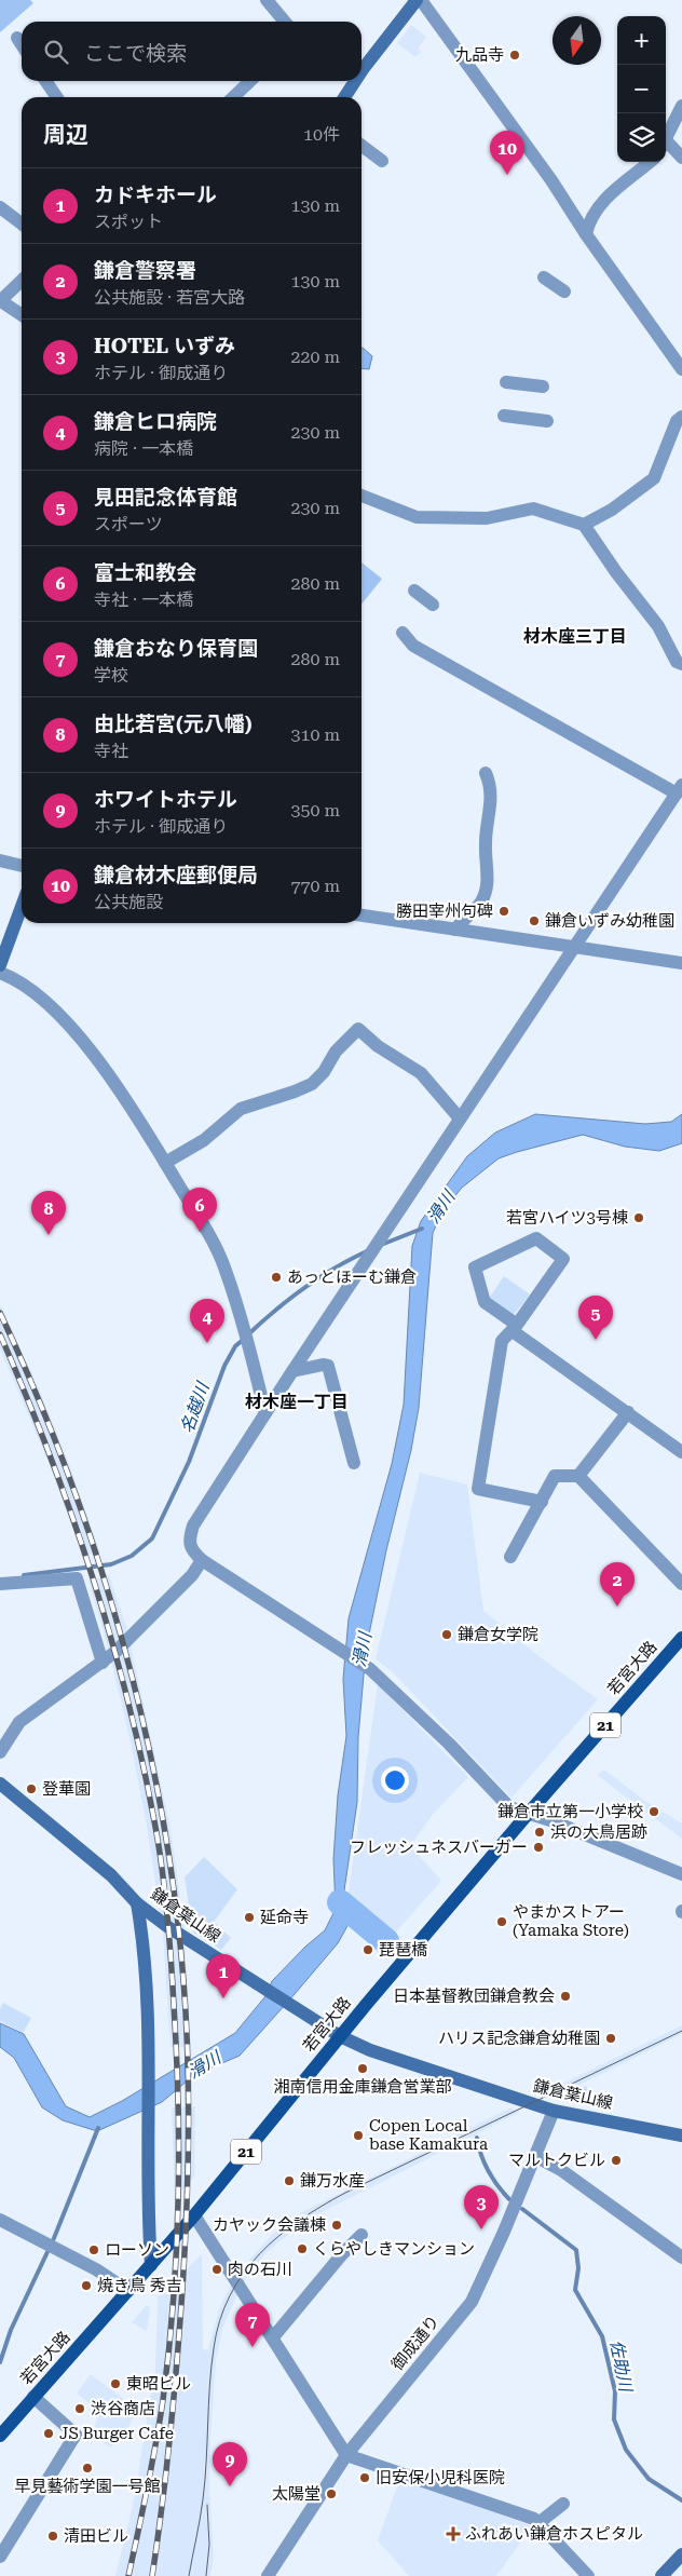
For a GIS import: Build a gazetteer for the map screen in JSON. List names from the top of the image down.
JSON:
{
  "streets": {
    "main road": ["若宮大路", "21", "鎌倉葉山線"],
    "street": ["御成通り"]
  },
  "crossings": [
    ["若宮大路", "鎌倉葉山線"],
    ["鎌倉葉山線", "御成通り"]
  ],
  "districts": ["材木座三丁目", "材木座一丁目"],
  "water": ["滑川", "名越川", "佐助川"],
  "places": {
    "other": [
      "九品寺",
      "勝田宰州句碑",
      "鎌倉いずみ幼稚園",
      "若宮ハイツ3号棟",
      "あっとほーむ鎌倉",
      "鎌倉女学院",
      "登華園",
      "鎌倉市立第一小学校",
      "浜の大鳥居跡",
      "フレッシュネスバーガー",
      "延命寺",
      "やまかストアー (Yamaka Store)",
      "琵琶橋",
      "日本基督教団鎌倉教会",
      "ハリス記念鎌倉幼稚園",
      "湘南信用金庫鎌倉営業部",
      "Copen Local base Kamakura",
      "マルトクビル",
      "鎌万水産",
      "カヤック会議棟",
      "くらやしきマンション",
      "ローソン",
      "肉の石川",
      "焼き鳥 秀吉",
      "東昭ビル",
      "渋谷商店",
      "JS Burger Cafe",
      "早見藝術学園一号館",
      "旧安保小児科医院",
      "太陽堂",
      "清田ビル"
    ],
    "health": ["ふれあい鎌倉ホスピタル"]
  },
  "north": "bottom",
  "page": {
    "map_buttons": ["+", "−"],
    "search": "ここで検索",
    "heading": ["周辺", "10件"],
    "pins": [
      "10",
      "6",
      "8",
      "5",
      "4",
      "2",
      "1",
      "3",
      "7",
      "9"
    ],
    "list": [
      {
        "mark": "1",
        "name": "カドキホール",
        "note": "スポット",
        "value": "130 m"
      },
      {
        "mark": "2",
        "name": "鎌倉警察署",
        "note": "公共施設 · 若宮大路",
        "value": "130 m"
      },
      {
        "mark": "3",
        "name": "HOTEL いずみ",
        "note": "ホテル · 御成通り",
        "value": "220 m"
      },
      {
        "mark": "4",
        "name": "鎌倉ヒロ病院",
        "note": "病院 · 一本橋",
        "value": "230 m"
      },
      {
        "mark": "5",
        "name": "見田記念体育館",
        "note": "スポーツ",
        "value": "230 m"
      },
      {
        "mark": "6",
        "name": "富士和教会",
        "note": "寺社 · 一本橋",
        "value": "280 m"
      },
      {
        "mark": "7",
        "name": "鎌倉おなり保育園",
        "note": "学校",
        "value": "280 m"
      },
      {
        "mark": "8",
        "name": "由比若宮(元八幡)",
        "note": "寺社",
        "value": "310 m"
      },
      {
        "mark": "9",
        "name": "ホワイトホテル",
        "note": "ホテル · 御成通り",
        "value": "350 m"
      },
      {
        "mark": "10",
        "name": "鎌倉材木座郵便局",
        "note": "公共施設",
        "value": "770 m"
      }
    ]
  }
}
